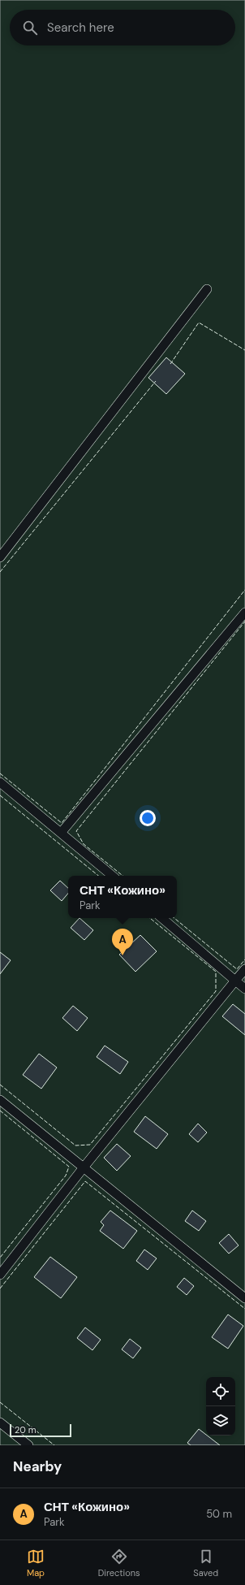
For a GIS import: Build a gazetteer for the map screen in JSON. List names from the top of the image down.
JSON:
{
  "scale_bar": "20 m",
  "page": {
    "search": "Search here",
    "popup": ["СНТ «Кожино»", "Park"],
    "pins": "A",
    "scale": "20 m",
    "heading": "Nearby",
    "list": [
      {
        "mark": "A",
        "name": "СНТ «Кожино»",
        "note": "Park",
        "value": "50 m"
      }
    ],
    "nav": ["Map", "Directions", "Saved"]
  }
}
